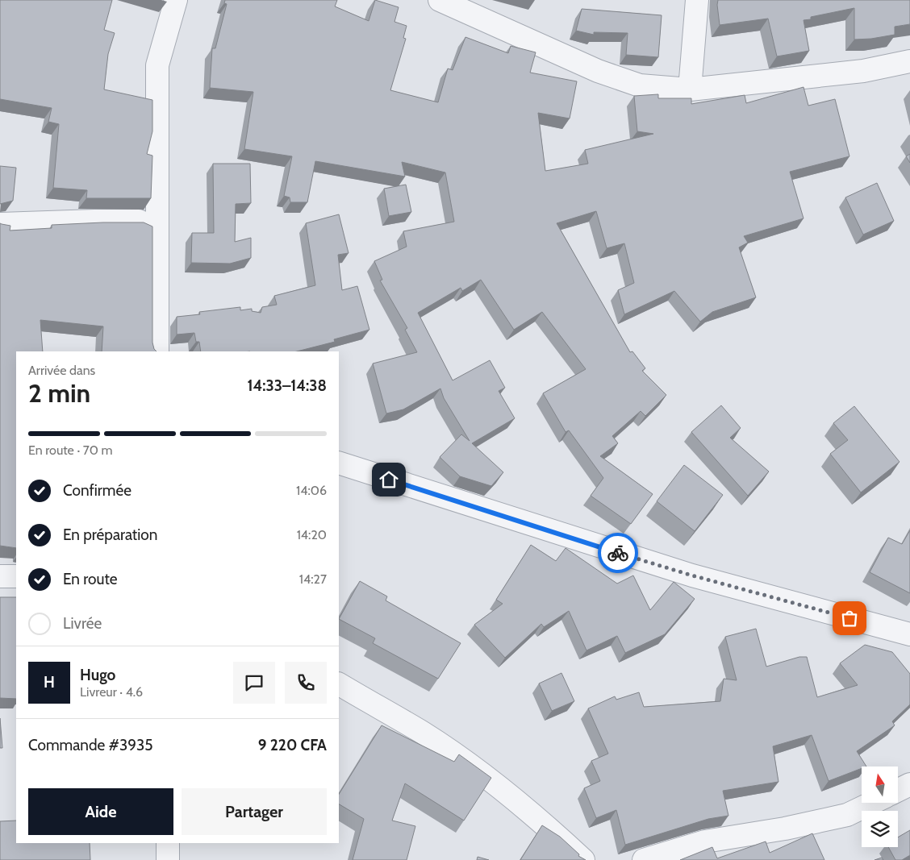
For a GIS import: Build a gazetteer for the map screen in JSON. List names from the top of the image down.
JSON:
{
  "north": "top",
  "page": {
    "heading": ["2 min", "Arrivée dans", "14:33–14:38"],
    "panel": [
      "Hugo",
      "Livreur · 4.6",
      "Commande #3935",
      "9 220 CFA"
    ],
    "bar": "En route · 70 m",
    "list": [
      ["Confirmée", "14:06"],
      ["En préparation", "14:20"],
      ["En route", "14:27"],
      "Livrée"
    ],
    "round": "H",
    "buttons": ["Aide", "Partager"]
  }
}
